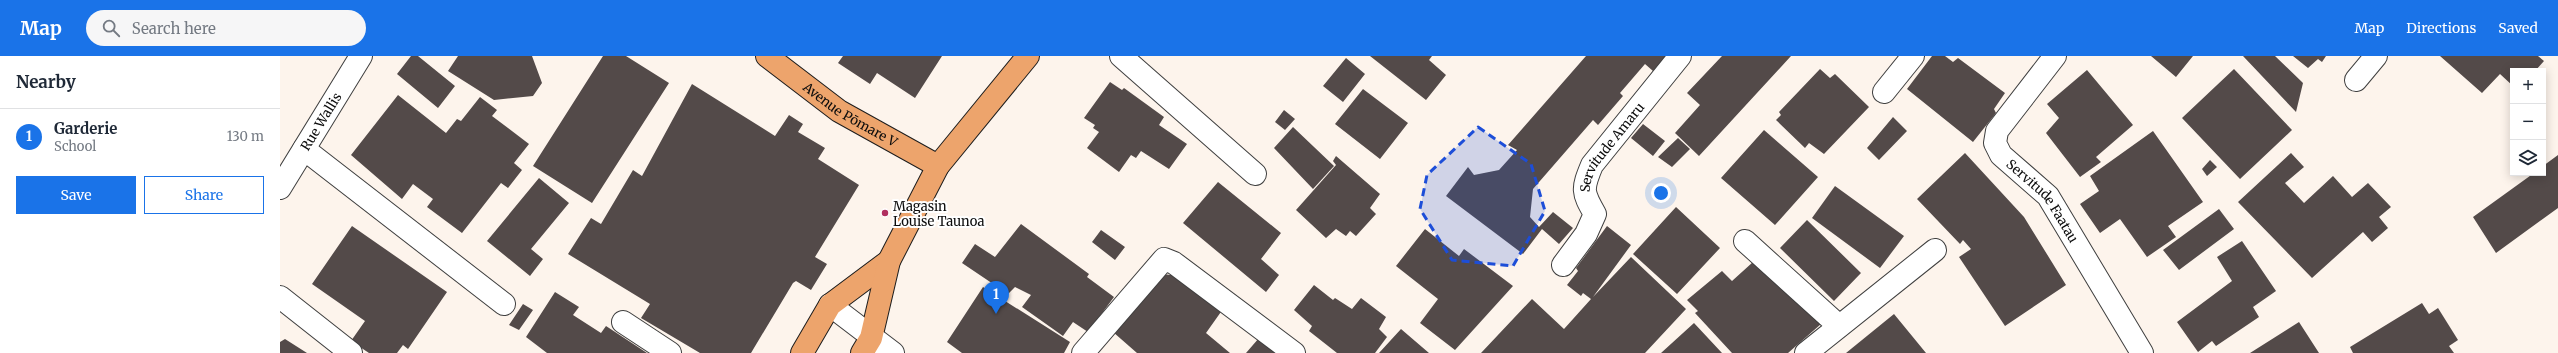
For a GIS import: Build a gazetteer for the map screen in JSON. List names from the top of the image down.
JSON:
{
  "streets": {
    "main road": ["Avenue Pōmare V"],
    "street": ["Rue Wallis", "Servitude Amaru", "Servitude Faatau"]
  },
  "places": ["Magasin Louise Taunoa"],
  "page": {
    "header": "Map",
    "search": "Search here",
    "nav": ["Map", "Directions", "Saved"],
    "heading": "Nearby",
    "map_buttons": ["+", "−"],
    "list": [
      {
        "mark": "1",
        "name": "Garderie",
        "note": "School",
        "value": "130 m"
      }
    ],
    "buttons": ["Save", "Share"],
    "pins": "1"
  }
}
